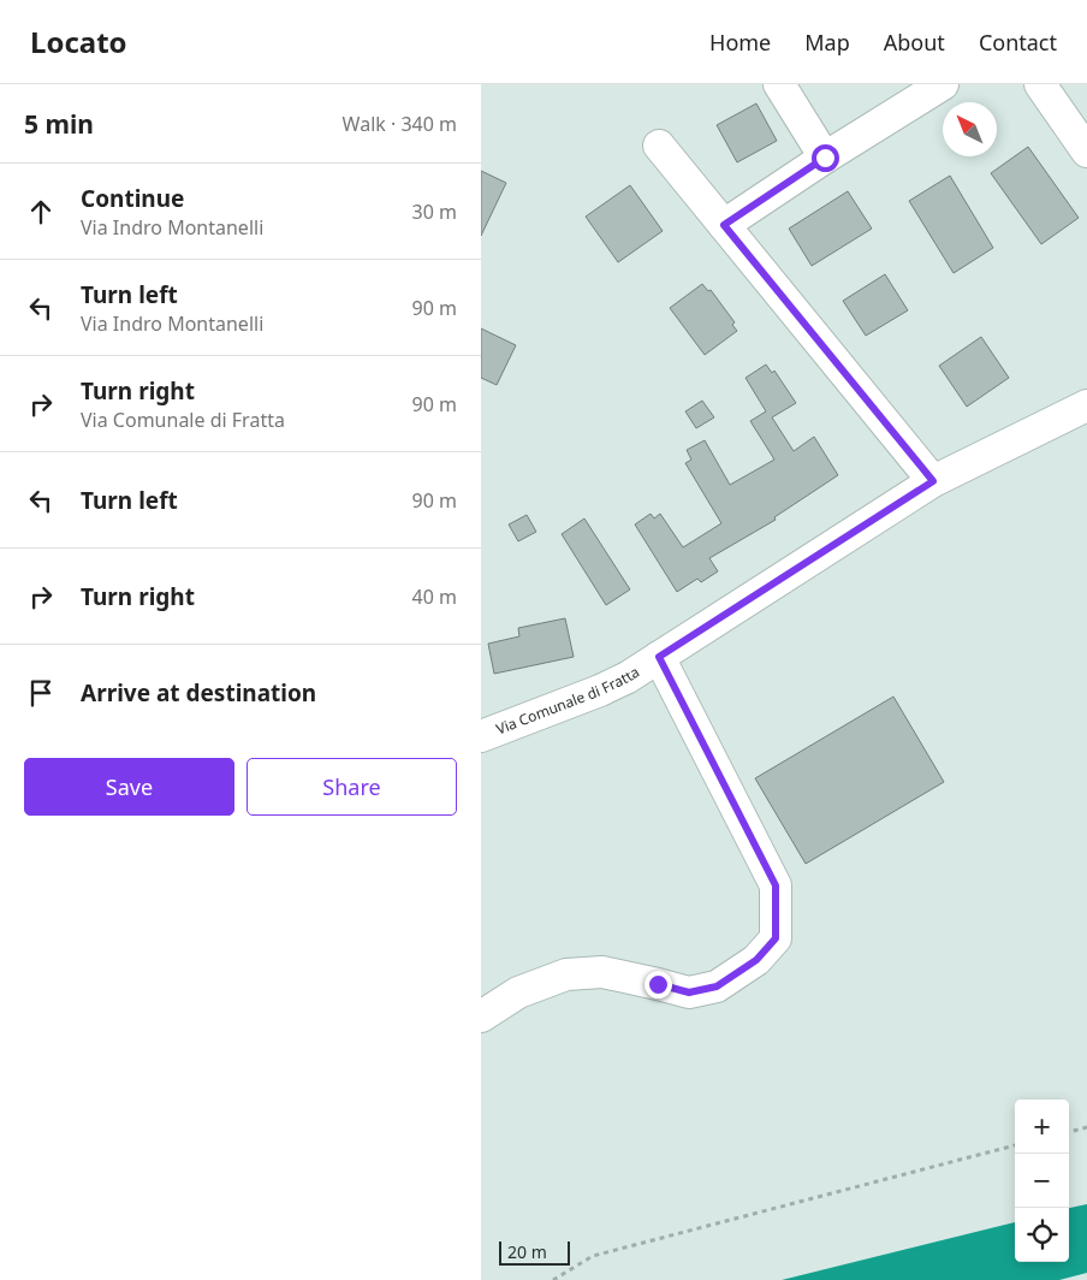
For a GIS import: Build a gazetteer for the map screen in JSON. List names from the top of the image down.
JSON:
{
  "streets": {
    "street": ["Via Comunale di Fratta"]
  },
  "scale_bar": "20 m",
  "north": "top left",
  "page": {
    "header": "Locato",
    "nav": [
      "Home",
      "Map",
      "About",
      "Contact"
    ],
    "heading": ["5 min", "Walk · 340 m"],
    "list": [
      ["Continue", "Via Indro Montanelli", "30 m"],
      ["Turn left", "Via Indro Montanelli", "90 m"],
      ["Turn right", "Via Comunale di Fratta", "90 m"],
      ["Turn left", "90 m"],
      ["Turn right", "40 m"],
      "Arrive at destination"
    ],
    "buttons": ["Save", "Share"],
    "map_buttons": ["+", "−"],
    "scale": "20 m"
  }
}
